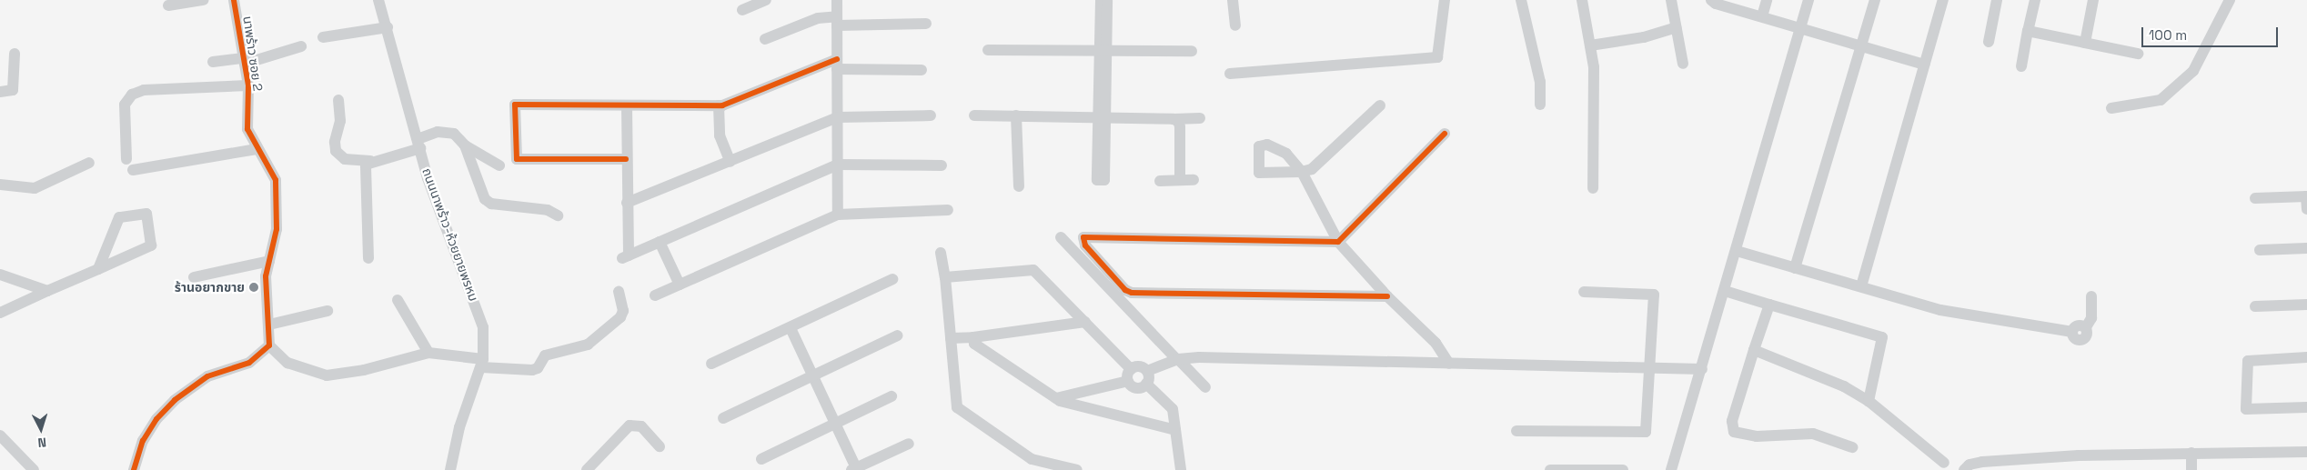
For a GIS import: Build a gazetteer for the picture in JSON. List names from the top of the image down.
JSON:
{
  "streets": {
    "street": ["นาพร้าว ซอย 2", "ถนนนาพร้าว-ห้วยยายพรหม"]
  },
  "places": ["ร้านอยากขาย"],
  "scale_bar": "100 m",
  "north": "bottom"
}
